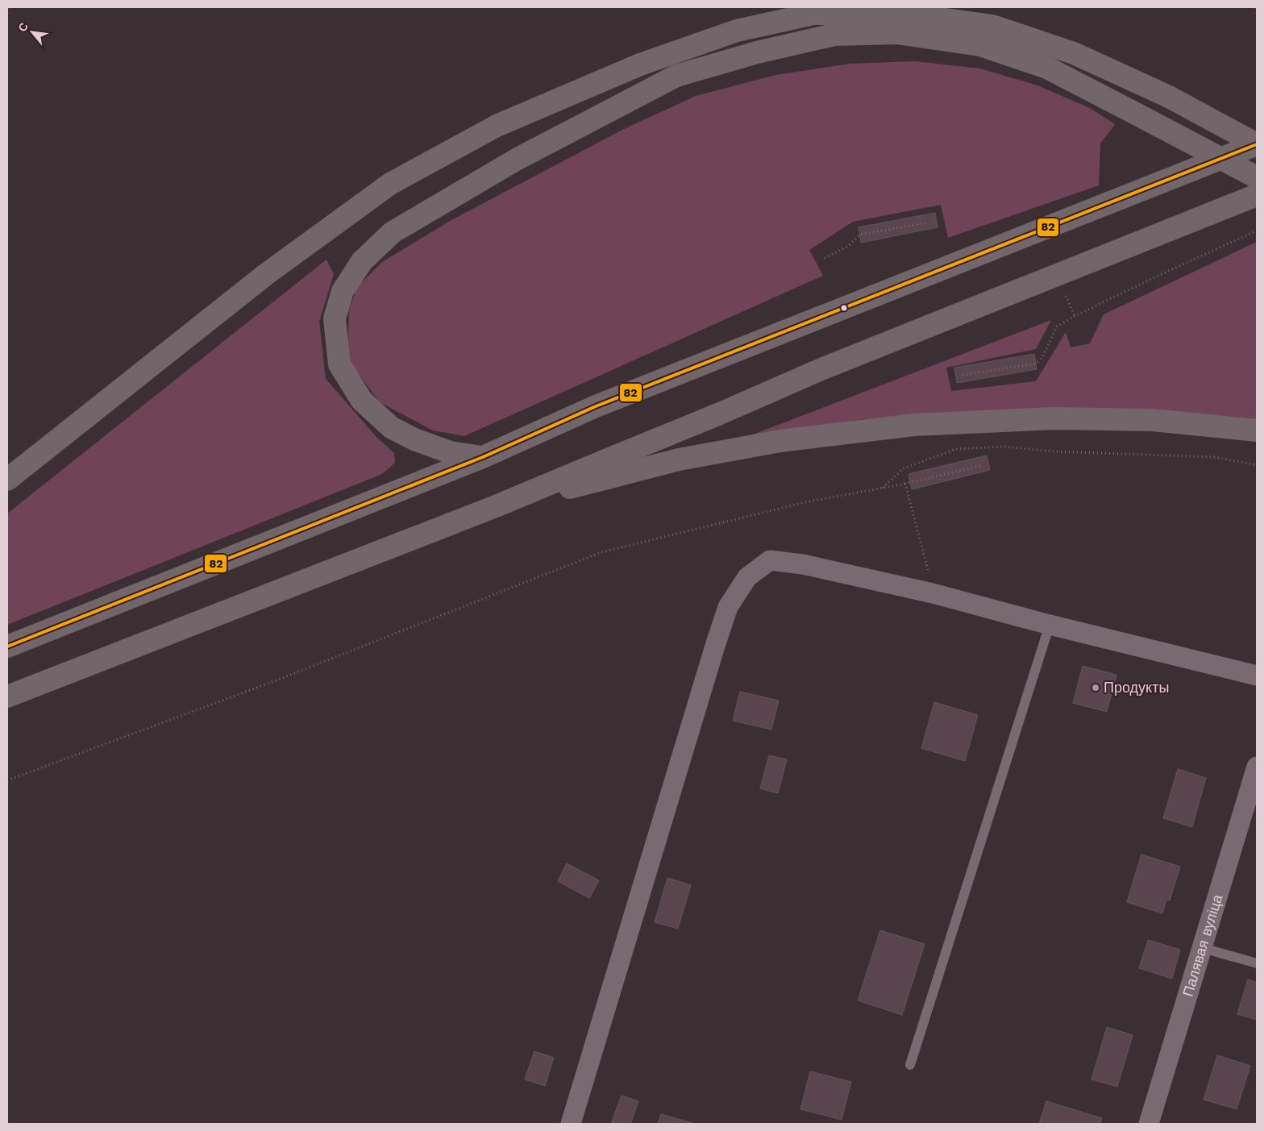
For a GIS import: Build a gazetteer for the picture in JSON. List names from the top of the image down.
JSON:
{
  "streets": {
    "street": ["Палявая вуліца"]
  },
  "places": ["Продукты"],
  "lines": ["transit line 82"],
  "north": "top left"
}
